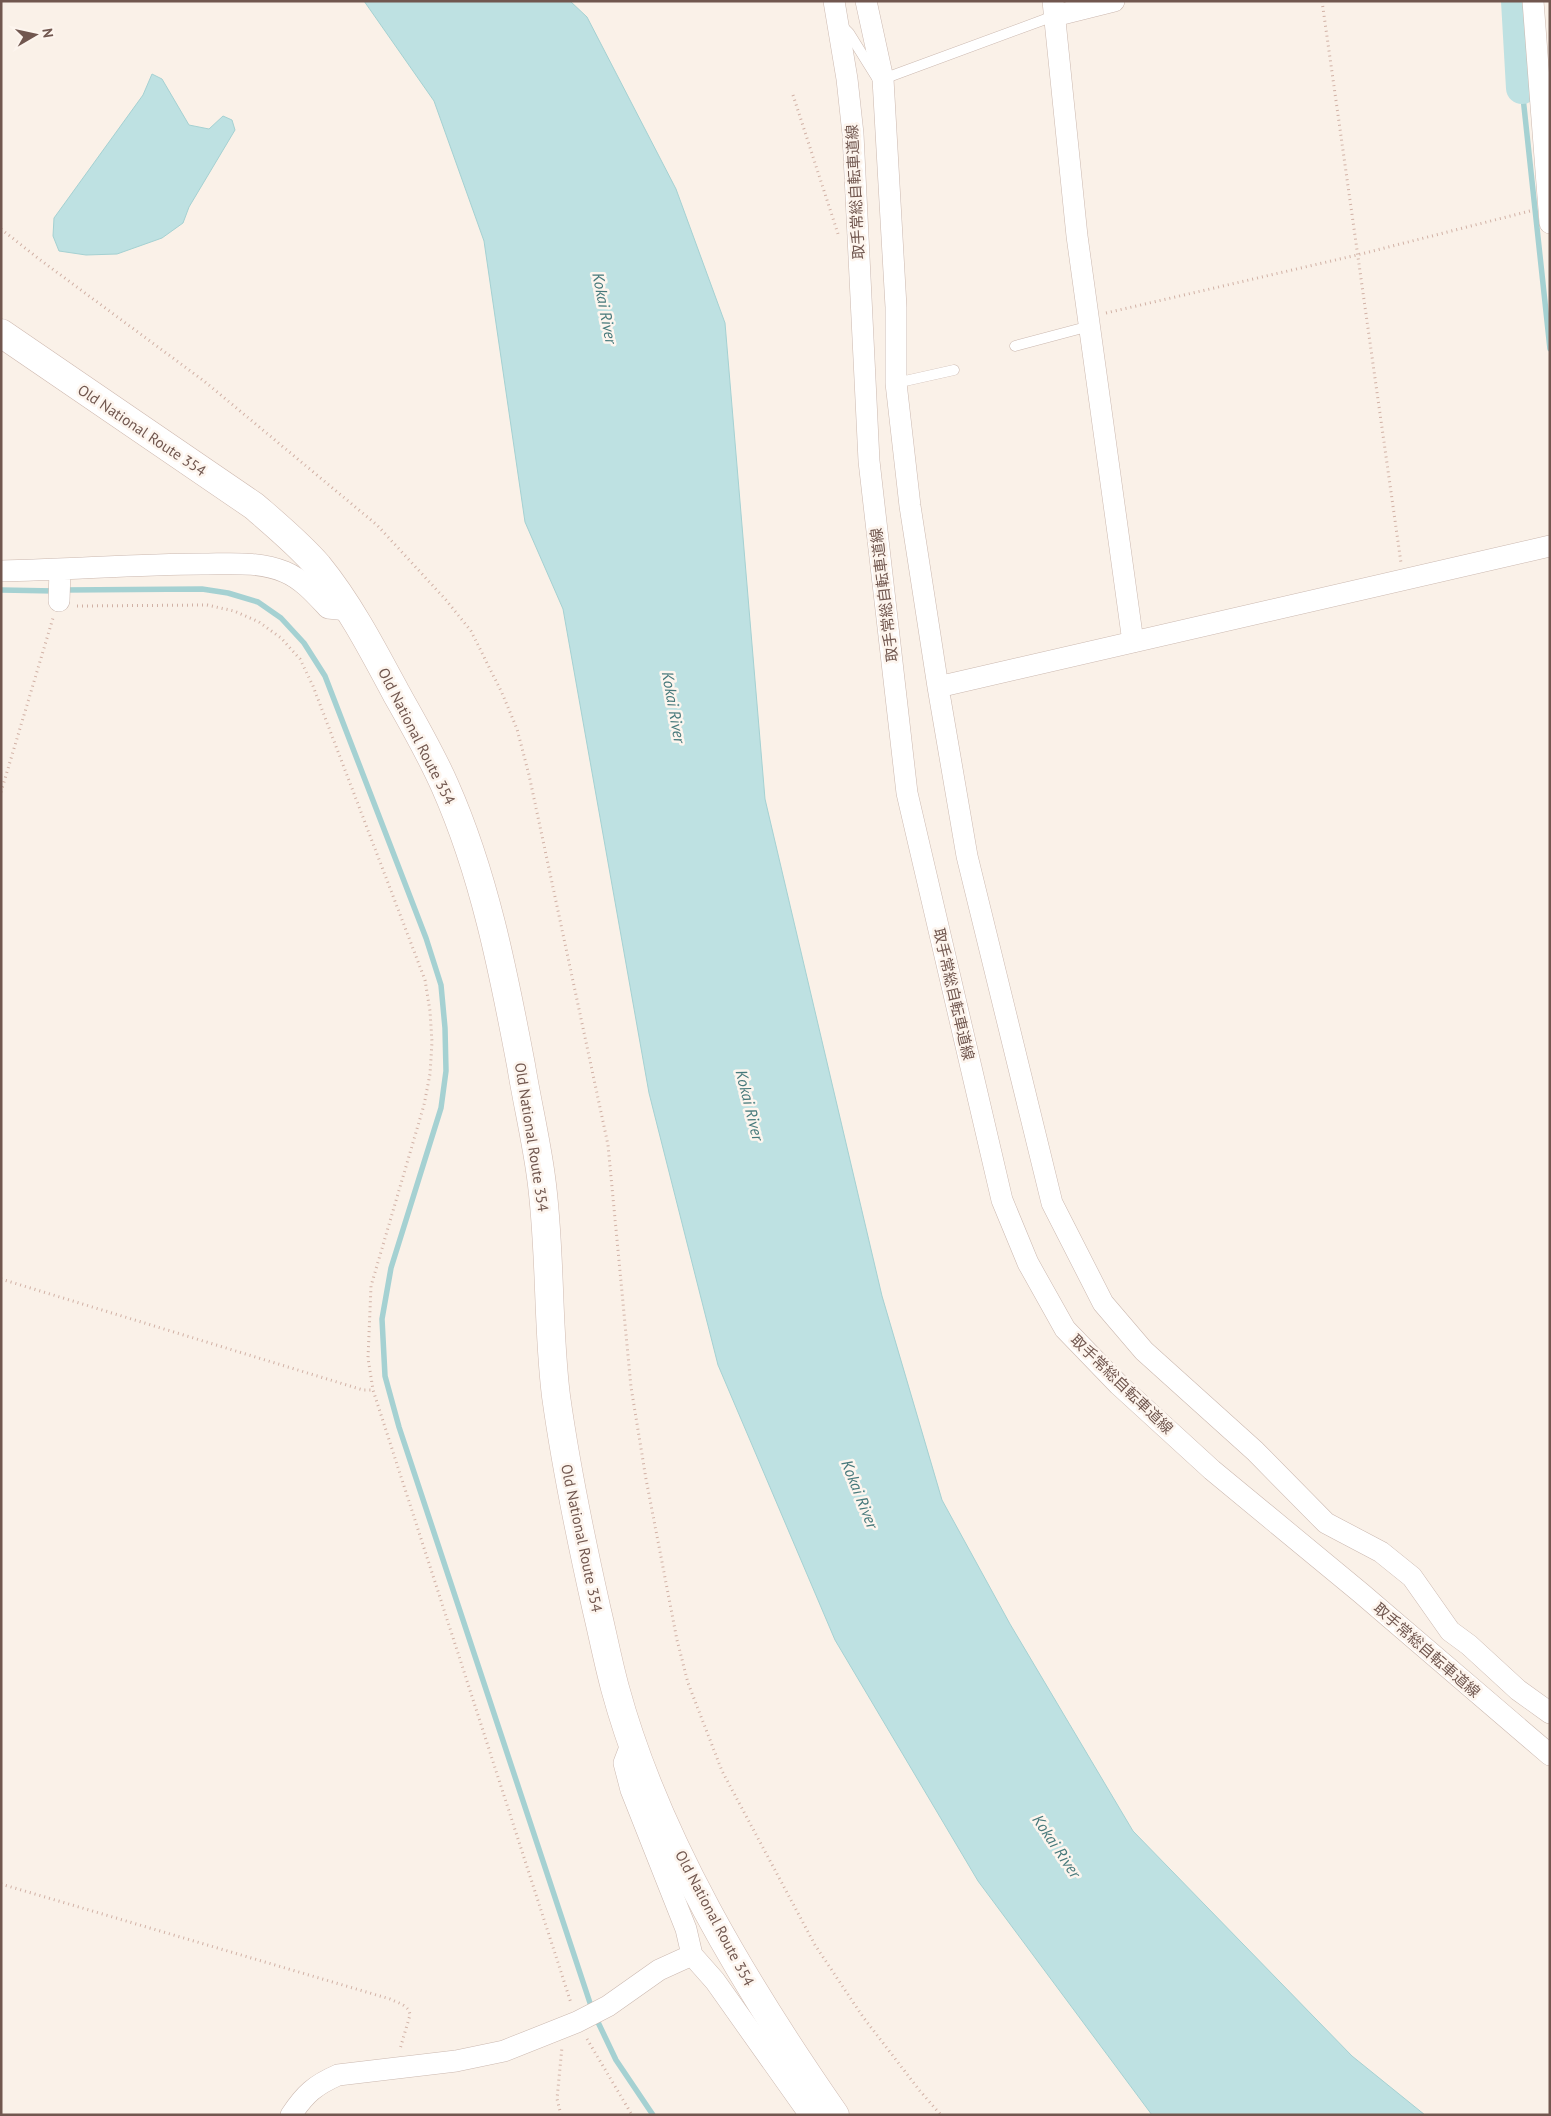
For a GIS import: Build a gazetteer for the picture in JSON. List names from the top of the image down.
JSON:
{
  "streets": {
    "street": ["取手常総自転車道線", "Old National Route 354"]
  },
  "water": ["Kokai River"],
  "north": "right"
}
